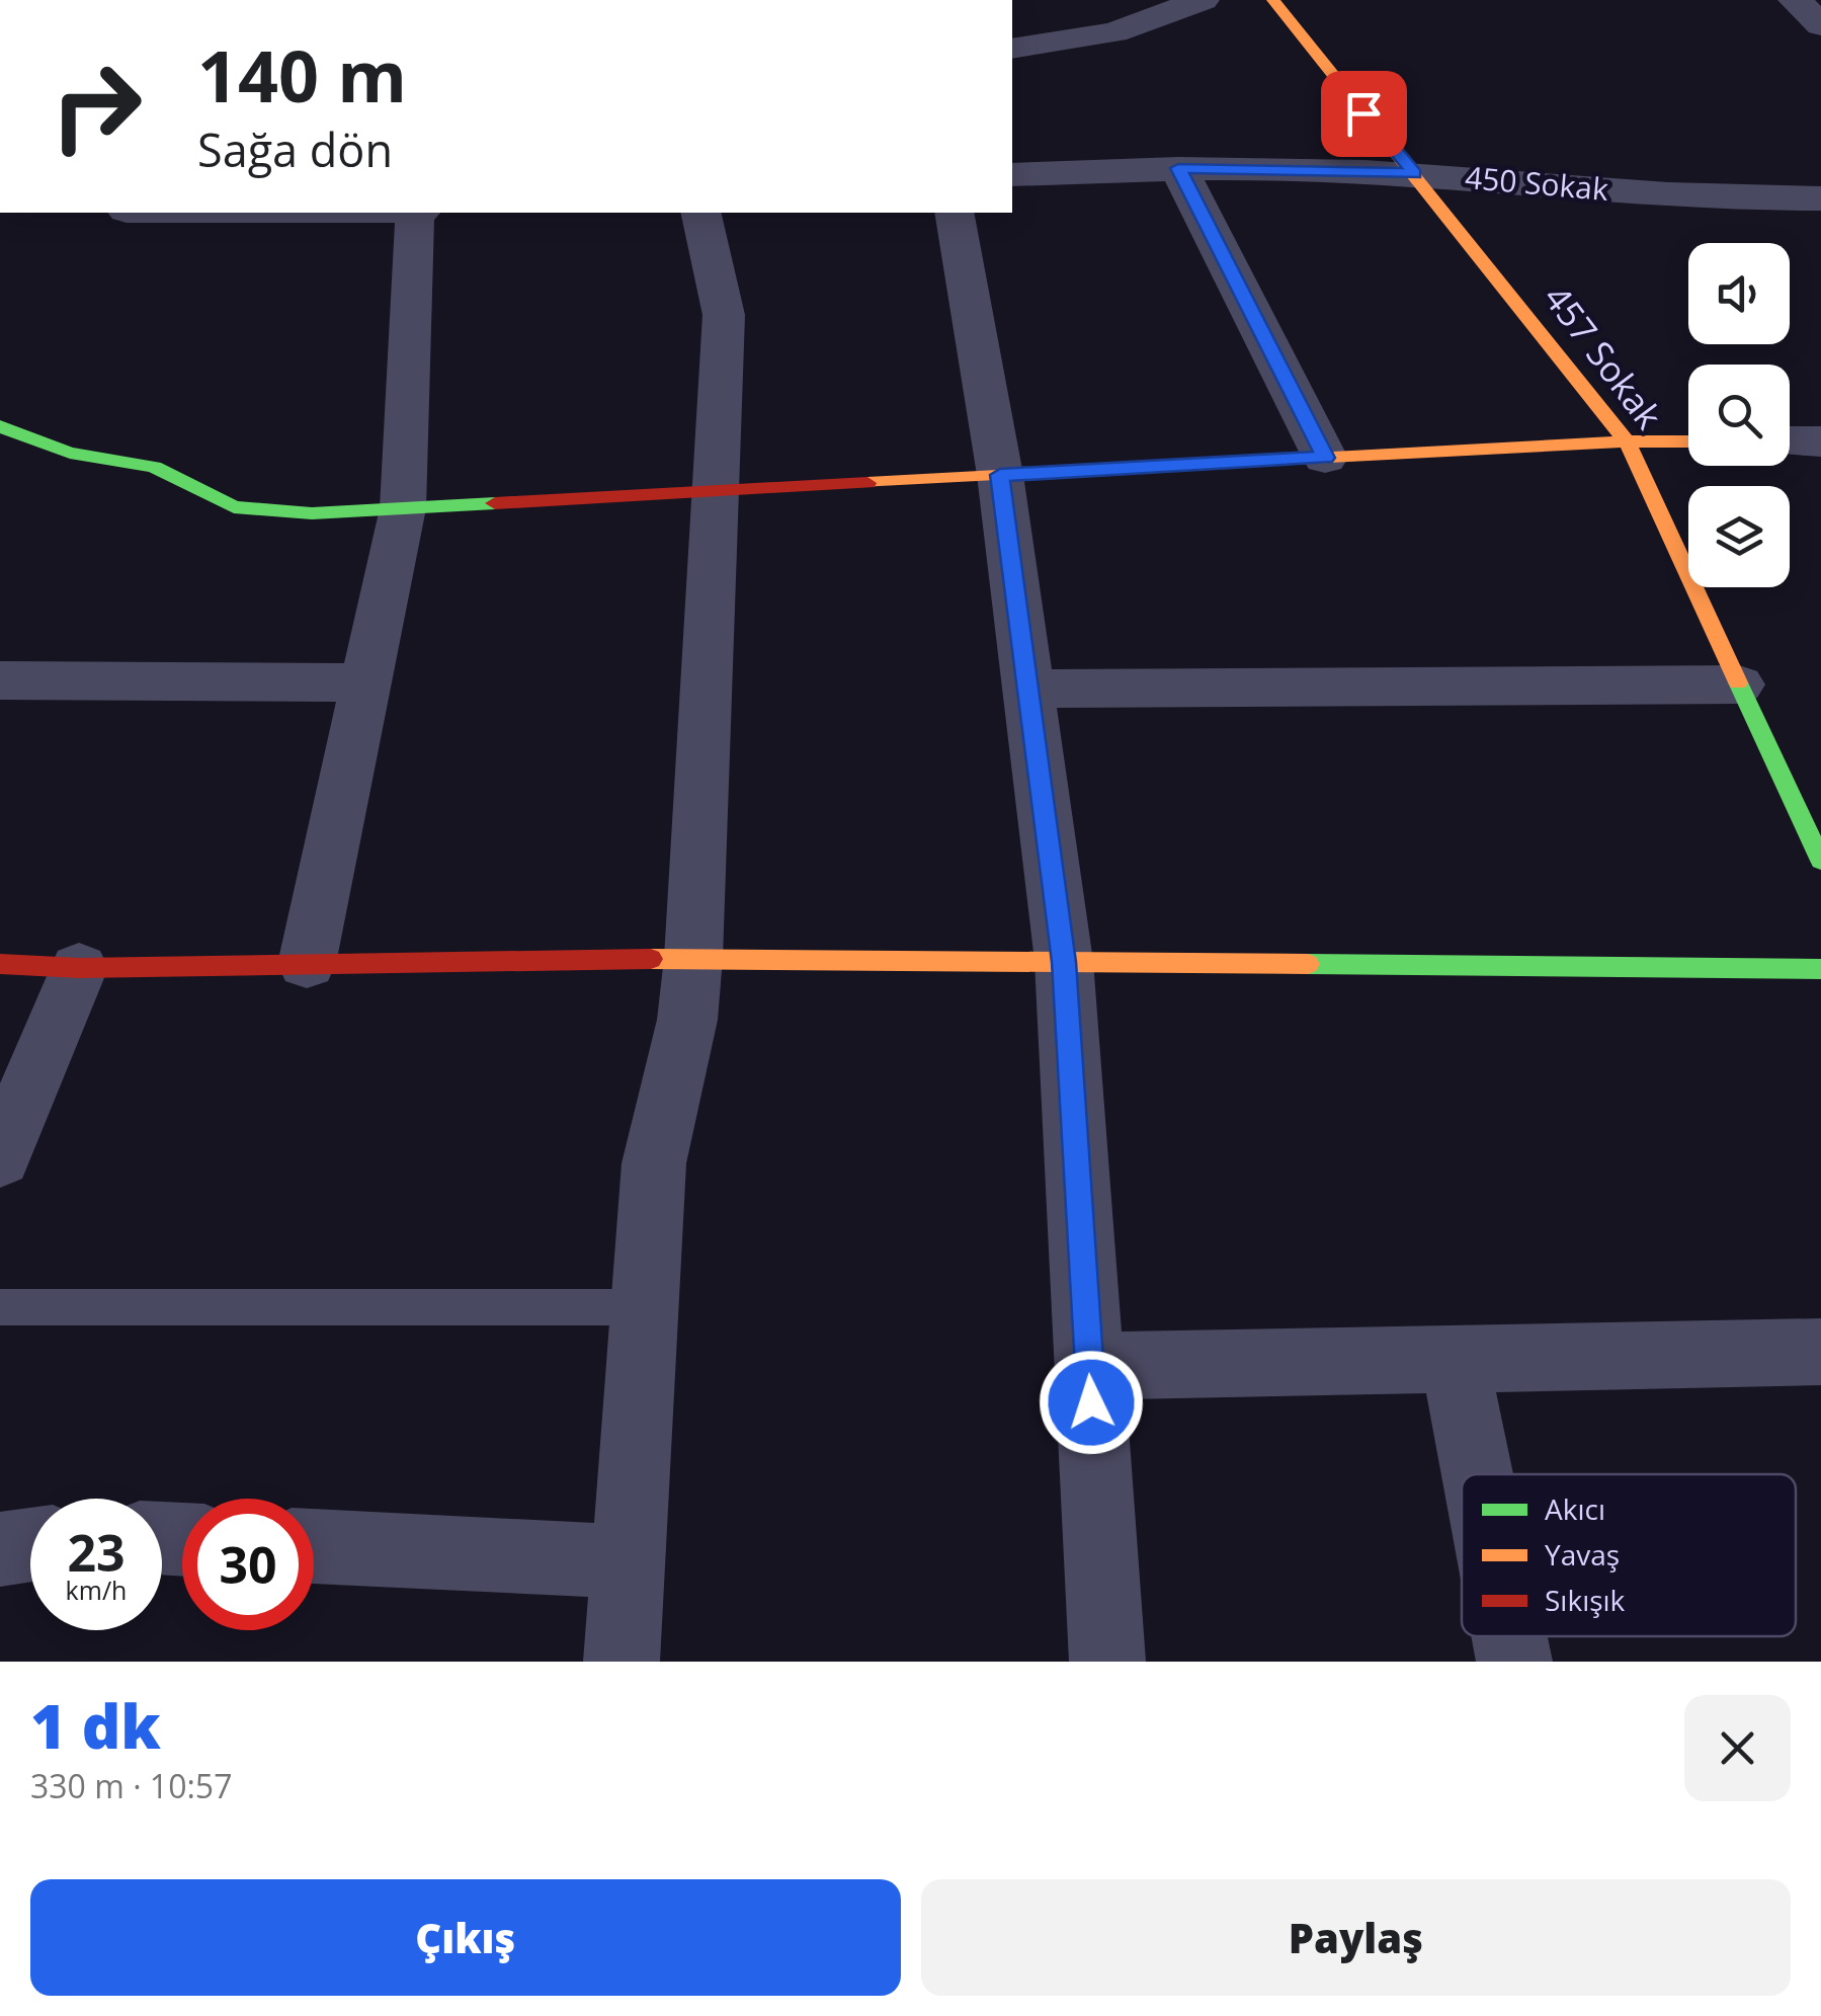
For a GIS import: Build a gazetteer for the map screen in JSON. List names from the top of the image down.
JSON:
{
  "streets": {
    "street": ["450 Sokak", "457 Sokak"]
  },
  "crossings": [
    ["450 Sokak", "457 Sokak"]
  ],
  "legend": ["Akıcı", "Yavaş", "Sıkışık"],
  "page": {
    "turn": ["140 m", "Sağa dön"],
    "speed": "23 km/h",
    "limit": "30",
    "heading": ["1 dk", "330 m · 10:57"],
    "buttons": ["Çıkış", "Paylaş"]
  }
}
